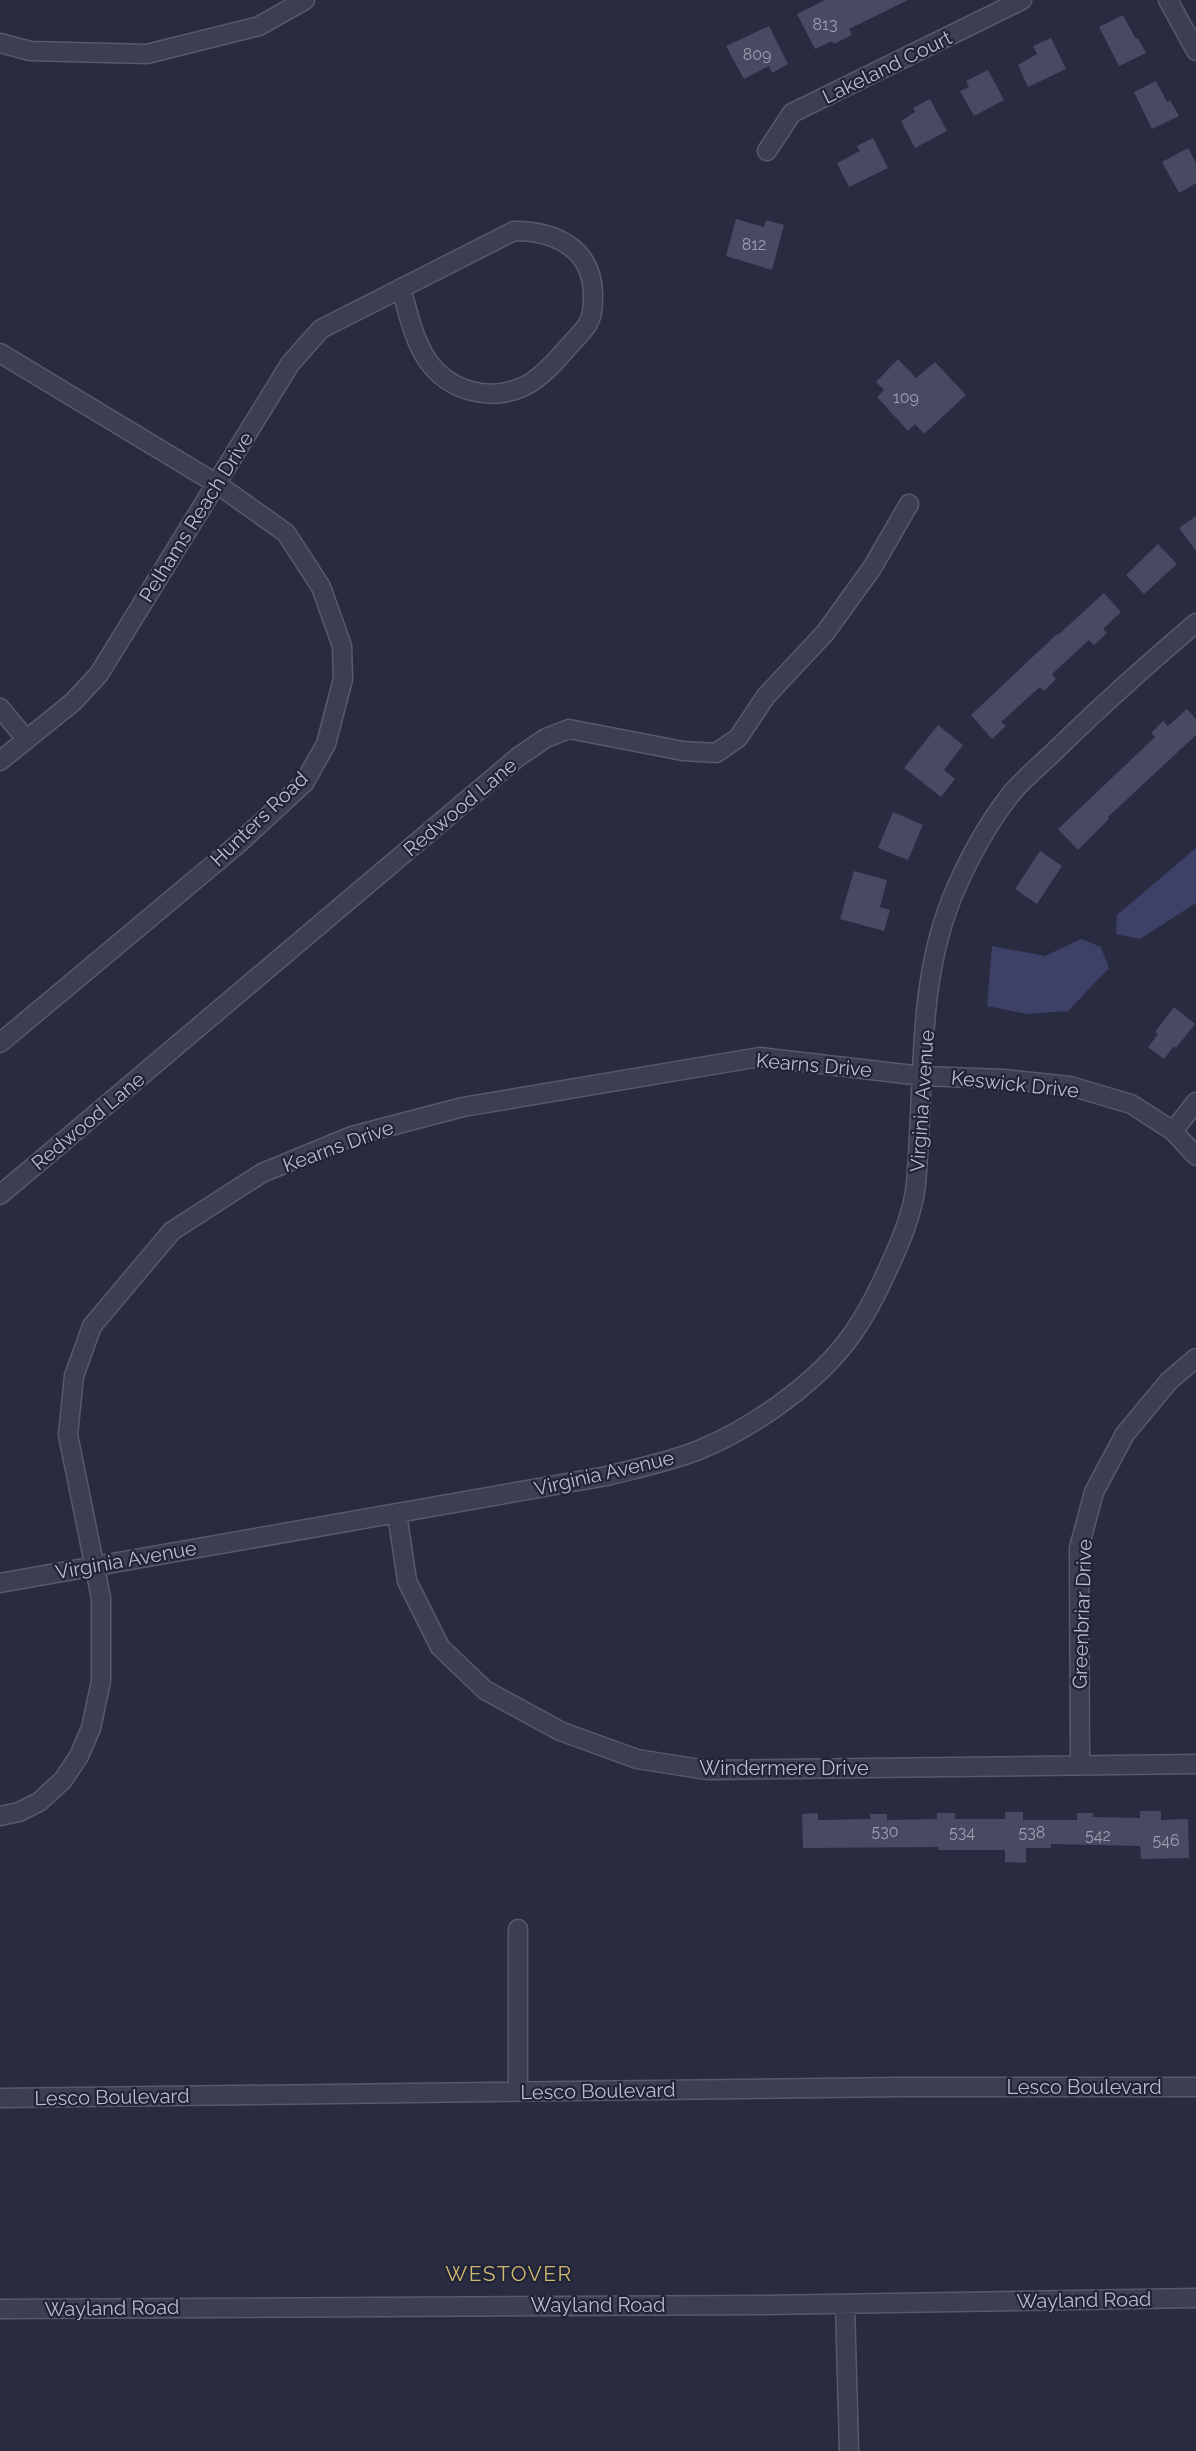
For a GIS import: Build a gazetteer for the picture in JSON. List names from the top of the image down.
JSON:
{
  "streets": {
    "street": [
      "Lakeland Court",
      "Pelhams Reach Drive",
      "Redwood Lane",
      "Hunters Road",
      "Kearns Drive",
      "Keswick Drive",
      "Virginia Avenue",
      "Greenbriar Drive",
      "Windermere Drive",
      "Lesco Boulevard",
      "Wayland Road"
    ]
  },
  "crossings": [
    ["Pelhams Reach Drive", "Hunters Road"],
    ["Kearns Drive", "Keswick Drive"],
    ["Kearns Drive", "Virginia Avenue"],
    ["Keswick Drive", "Virginia Avenue"],
    ["Virginia Avenue", "Windermere Drive"],
    ["Greenbriar Drive", "Windermere Drive"]
  ],
  "districts": ["WESTOVER"],
  "house_numbers": [
    "813",
    "809",
    "812",
    "109",
    "530",
    "534",
    "538",
    "542",
    "546"
  ]
}
